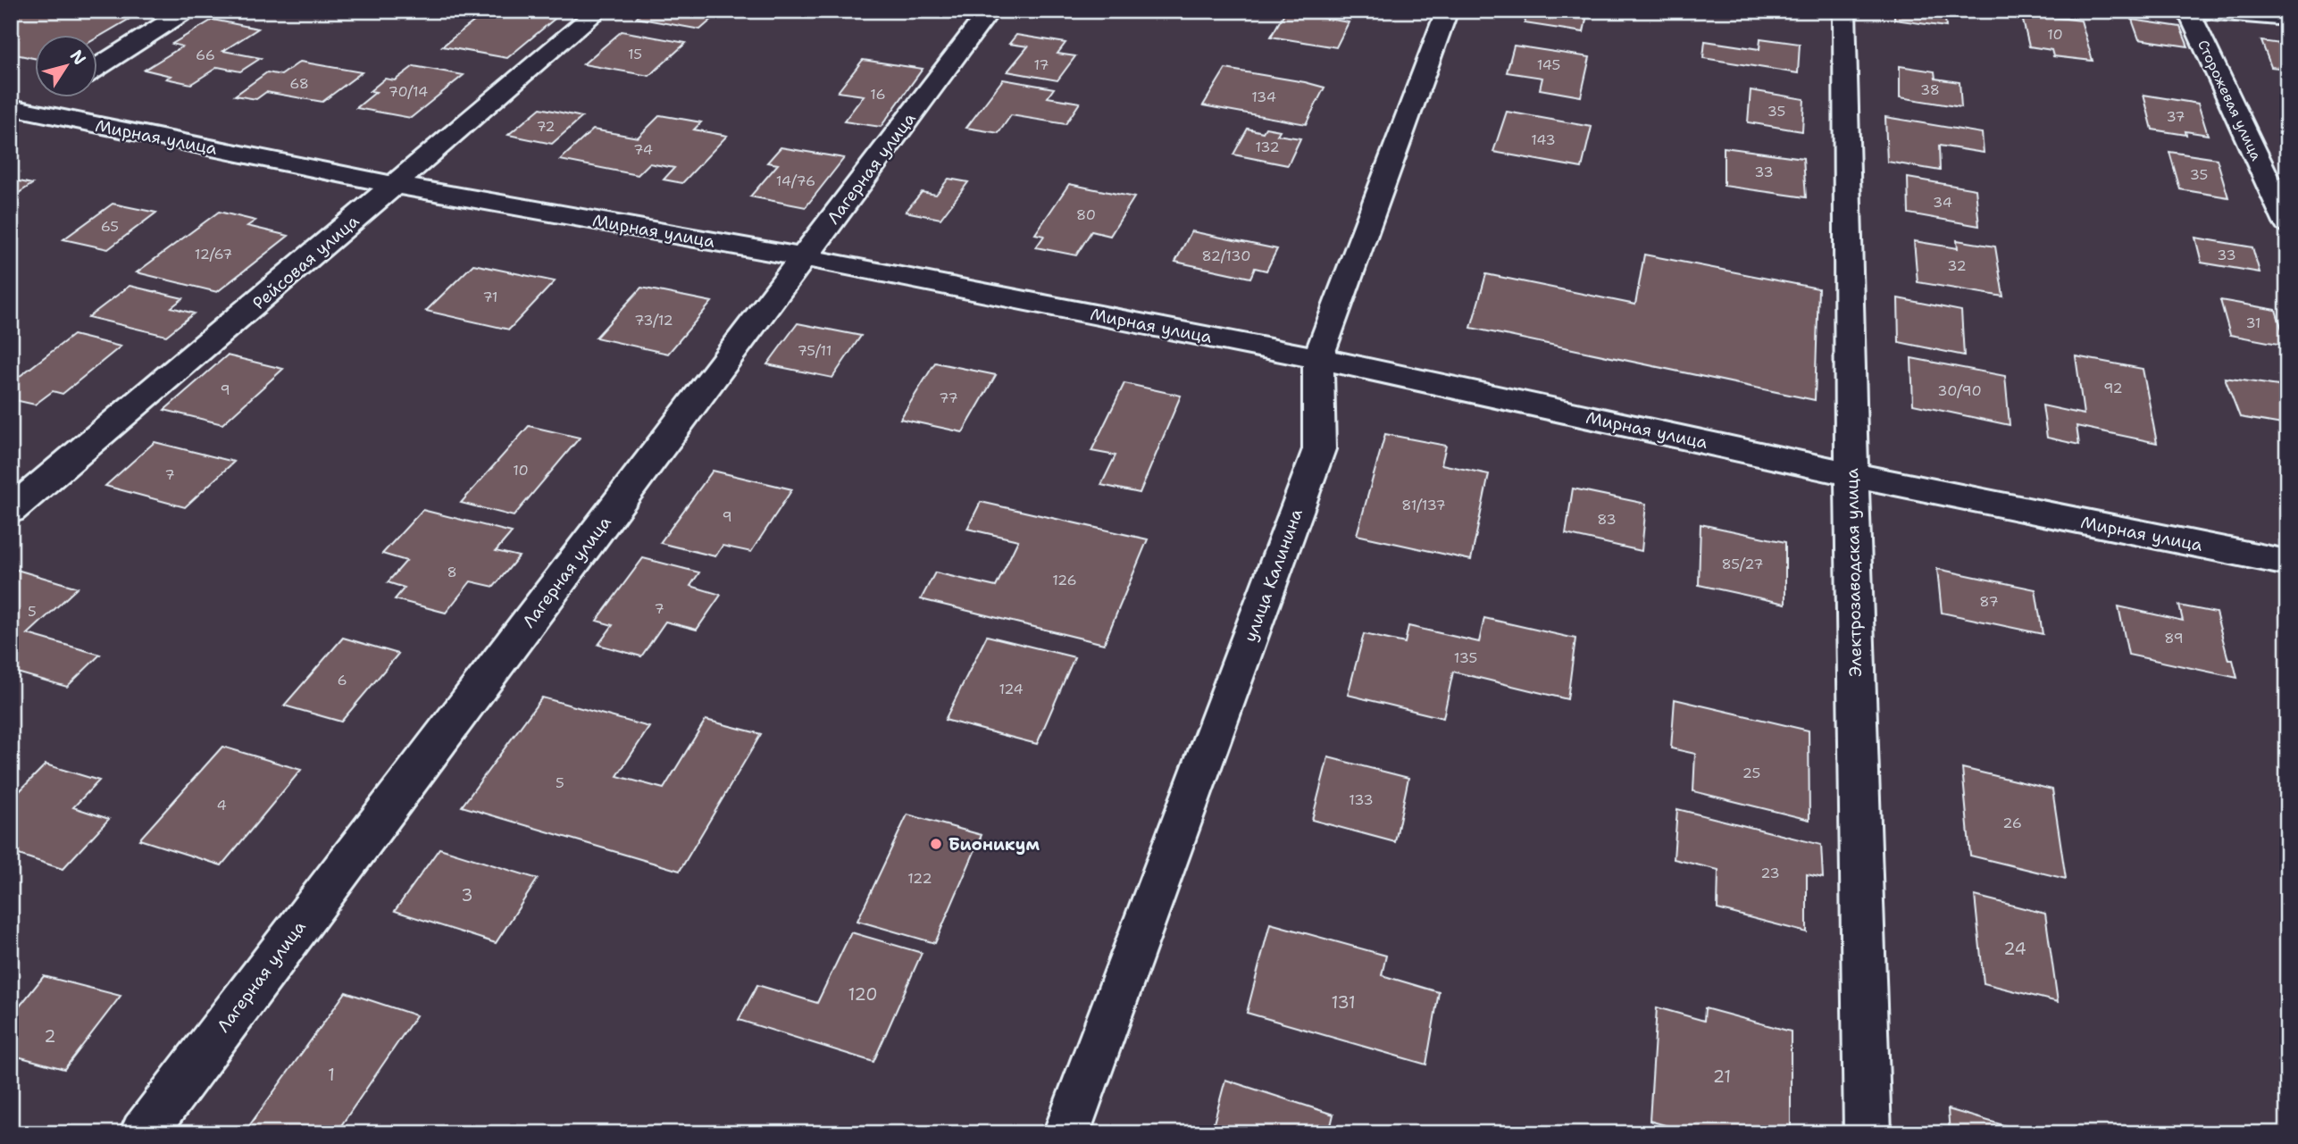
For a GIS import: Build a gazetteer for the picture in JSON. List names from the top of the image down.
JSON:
{
  "streets": {
    "street": [
      "Сторожевая улица",
      "Мирная улица",
      "Лагерная улица",
      "Рейсовая улица",
      "Электрозаводская улица",
      "улица Калинина"
    ]
  },
  "crossings": [
    ["Мирная улица", "Лагерная улица"],
    ["Мирная улица", "Рейсовая улица"],
    ["Мирная улица", "Электрозаводская улица"],
    ["Мирная улица", "улица Калинина"]
  ],
  "places": ["Бионикум"],
  "house_numbers": [
    "10",
    "15",
    "66",
    "17",
    "145",
    "68",
    "38",
    "70/14",
    "16",
    "134",
    "35",
    "37",
    "72",
    "143",
    "132",
    "74",
    "33",
    "35",
    "14/76",
    "34",
    "80",
    "65",
    "12/67",
    "33",
    "82/130",
    "32",
    "71",
    "73/12",
    "31",
    "75/11",
    "92",
    "9",
    "30/90",
    "77",
    "10",
    "7",
    "81/137",
    "9",
    "83",
    "85/27",
    "8",
    "126",
    "87",
    "7",
    "5",
    "89",
    "135",
    "6",
    "124",
    "25",
    "5",
    "133",
    "4",
    "26",
    "23",
    "122",
    "3",
    "24",
    "120",
    "131",
    "2",
    "1",
    "21"
  ],
  "north": "top right"
}
